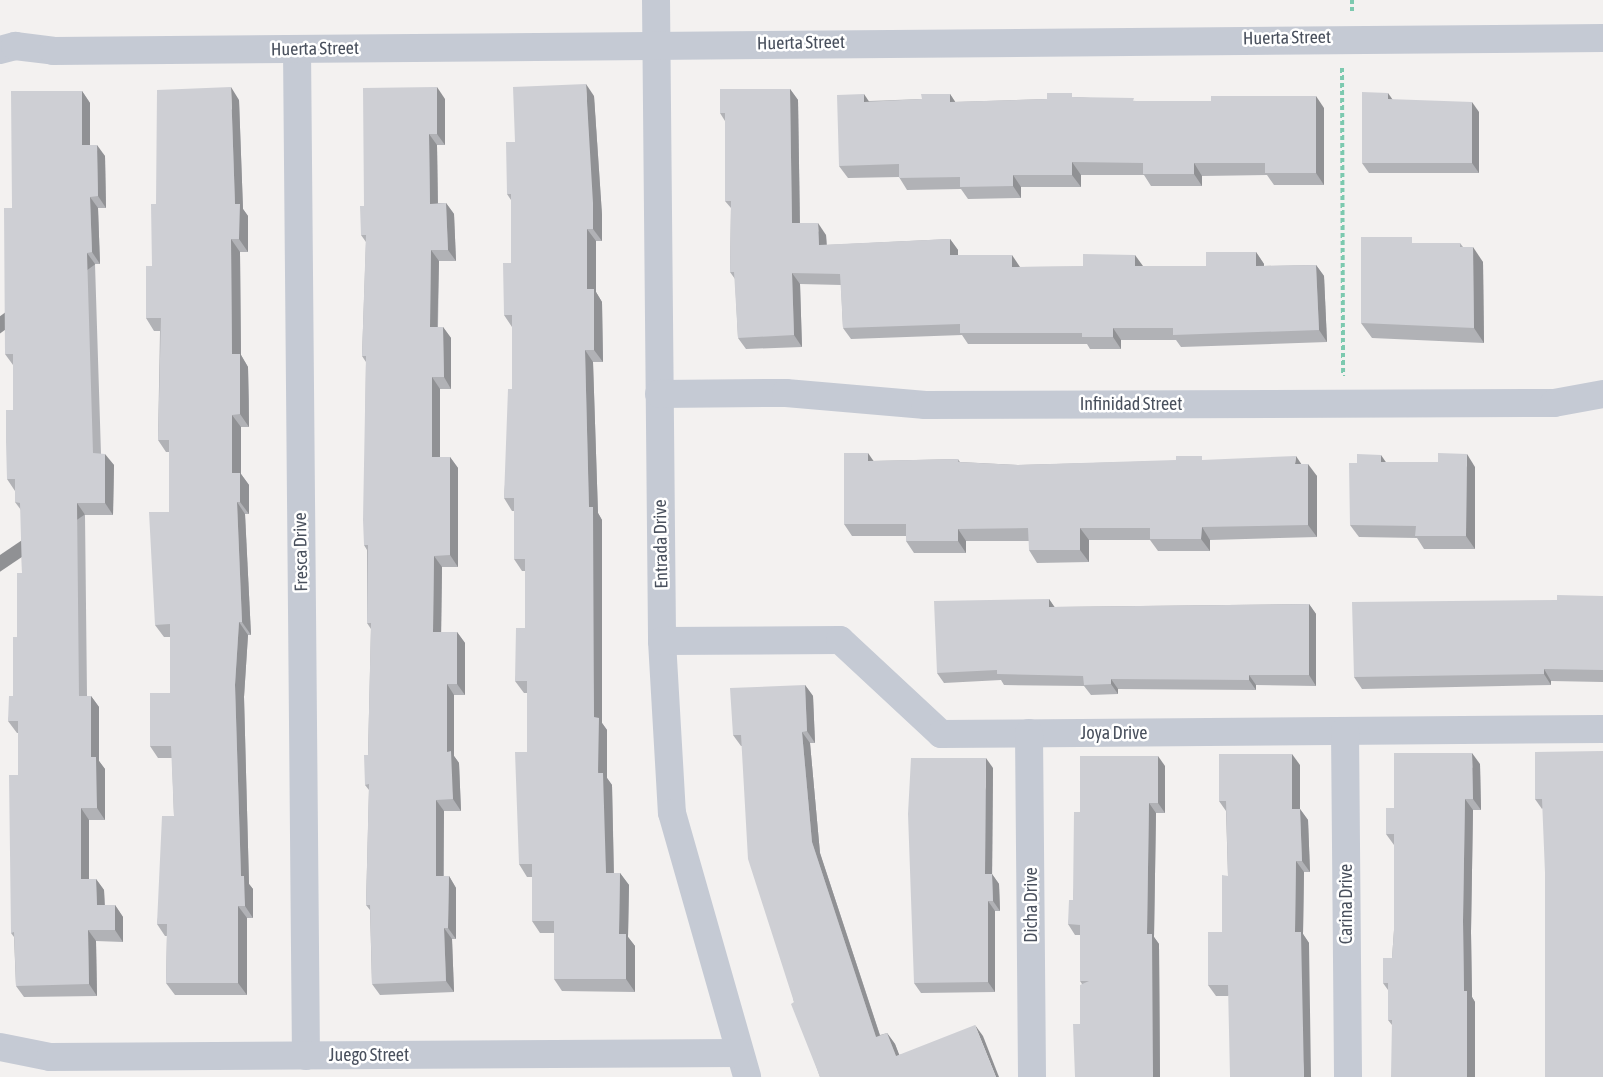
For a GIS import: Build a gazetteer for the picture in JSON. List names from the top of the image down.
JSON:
{
  "streets": {
    "street": [
      "Huerta Street",
      "Infinidad Street",
      "Entrada Drive",
      "Fresca Drive",
      "Joya Drive",
      "Carina Drive",
      "Dicha Drive",
      "Juego Street"
    ]
  },
  "crossings": [
    ["Huerta Street", "Entrada Drive"],
    ["Huerta Street", "Fresca Drive"],
    ["Infinidad Street", "Entrada Drive"],
    ["Entrada Drive", "Joya Drive"],
    ["Entrada Drive", "Juego Street"],
    ["Fresca Drive", "Juego Street"],
    ["Joya Drive", "Carina Drive"],
    ["Joya Drive", "Dicha Drive"]
  ]
}
